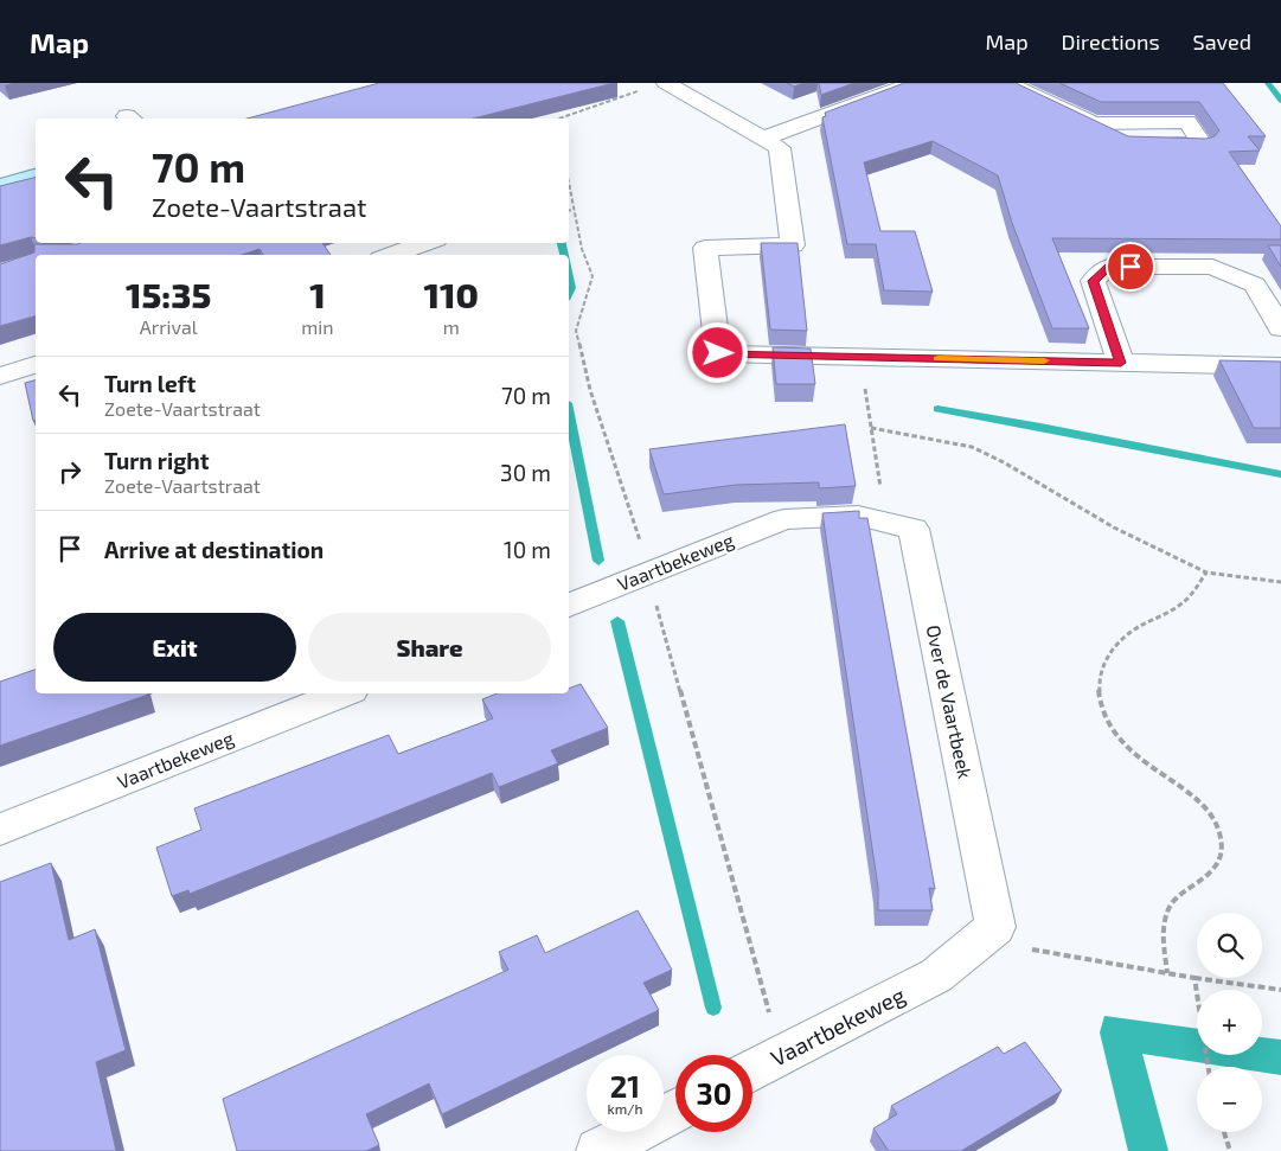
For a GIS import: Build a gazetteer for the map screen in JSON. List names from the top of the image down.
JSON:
{
  "streets": {
    "street": ["Vaartbekeweg", "Over de Vaartbeek"]
  },
  "crossings": [
    ["Vaartbekeweg", "Over de Vaartbeek"]
  ],
  "page": {
    "header": "Map",
    "nav": ["Map", "Directions", "Saved"],
    "turn": ["70 m", "Zoete-Vaartstraat"],
    "eta": [
      "15:35",
      "Arrival",
      "1",
      "min",
      "110",
      "m"
    ],
    "list": [
      {
        "name": "Turn left",
        "note": "Zoete-Vaartstraat",
        "value": "70 m"
      },
      {
        "name": "Turn right",
        "note": "Zoete-Vaartstraat",
        "value": "30 m"
      },
      {
        "name": "Arrive at destination",
        "value": "10 m"
      }
    ],
    "buttons": ["Exit", "Share"],
    "map_buttons": ["+", "−"],
    "speed": "21 km/h",
    "limit": "30"
  }
}
